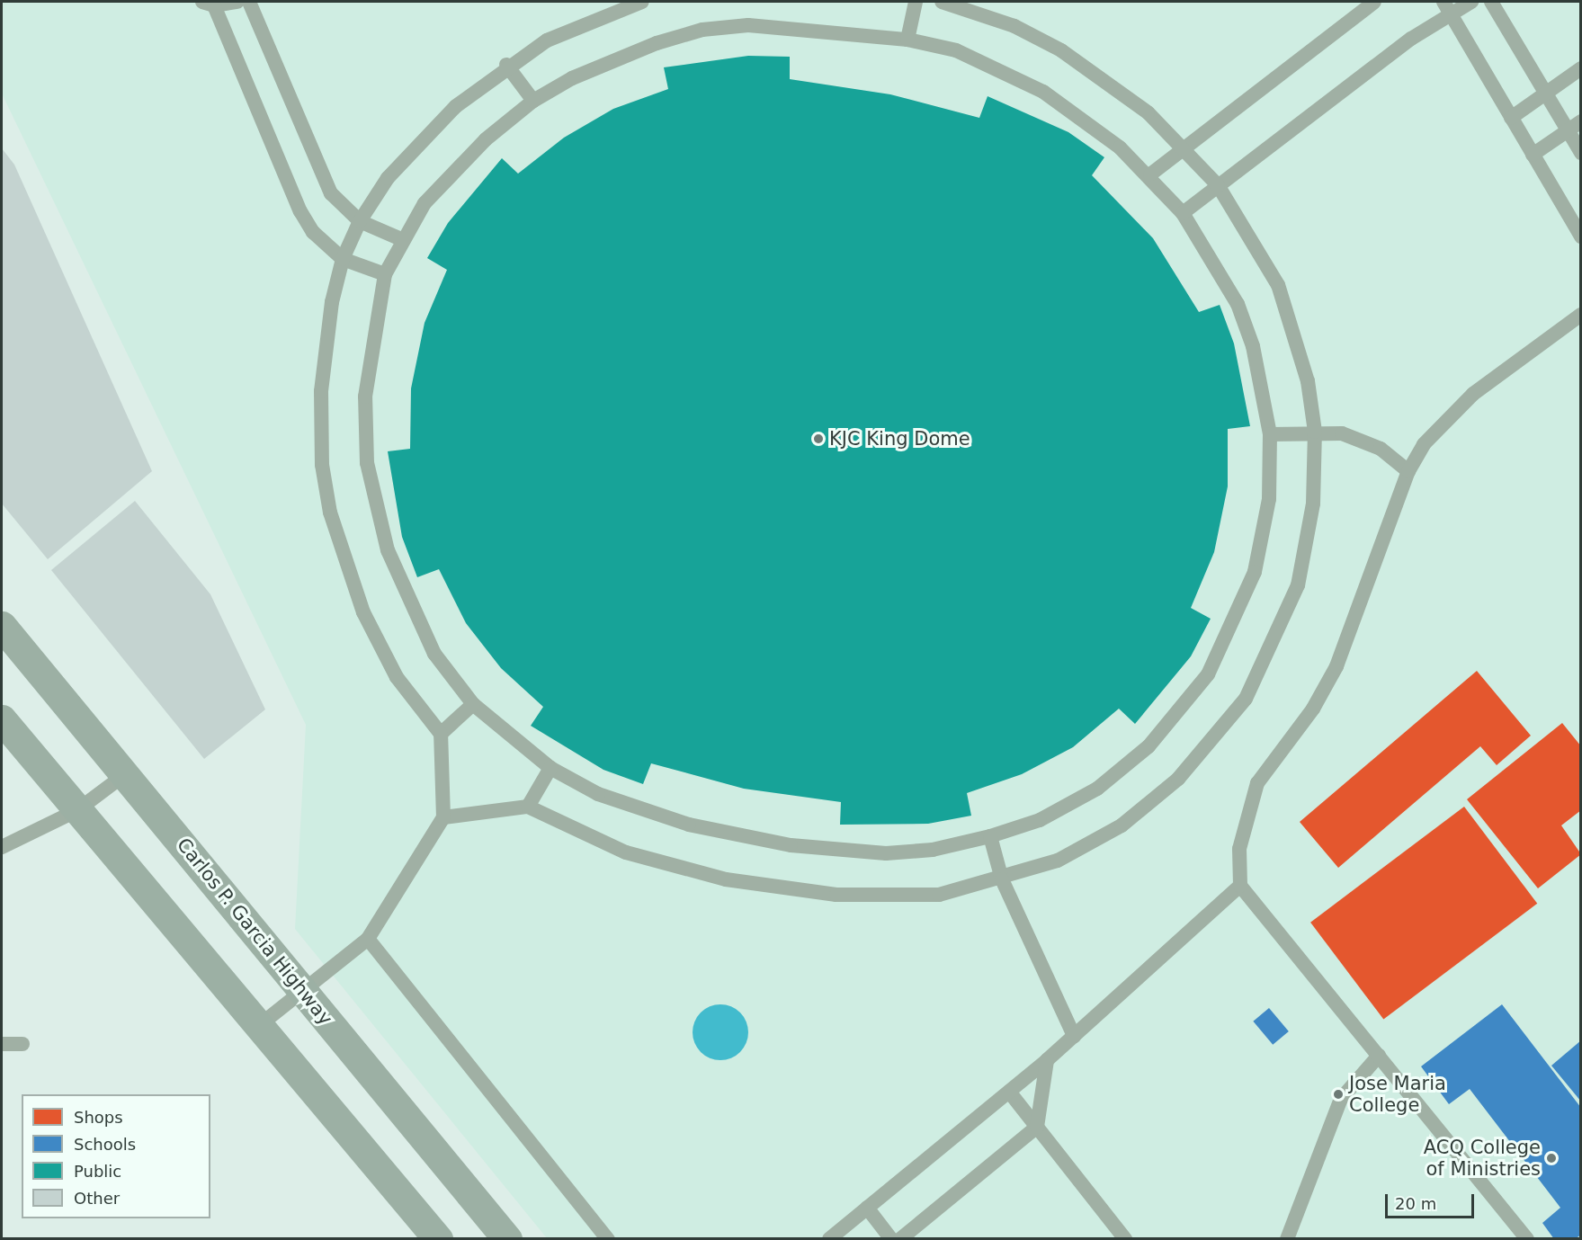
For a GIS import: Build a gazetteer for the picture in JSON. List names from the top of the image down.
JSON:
{
  "streets": {
    "highway": ["Carlos P. Garcia Highway"]
  },
  "places": ["KJC King Dome", "Jose Maria College", "ACQ College of Ministries"],
  "legend": [
    "Shops",
    "Schools",
    "Public",
    "Other"
  ],
  "scale_bar": "20 m"
}
